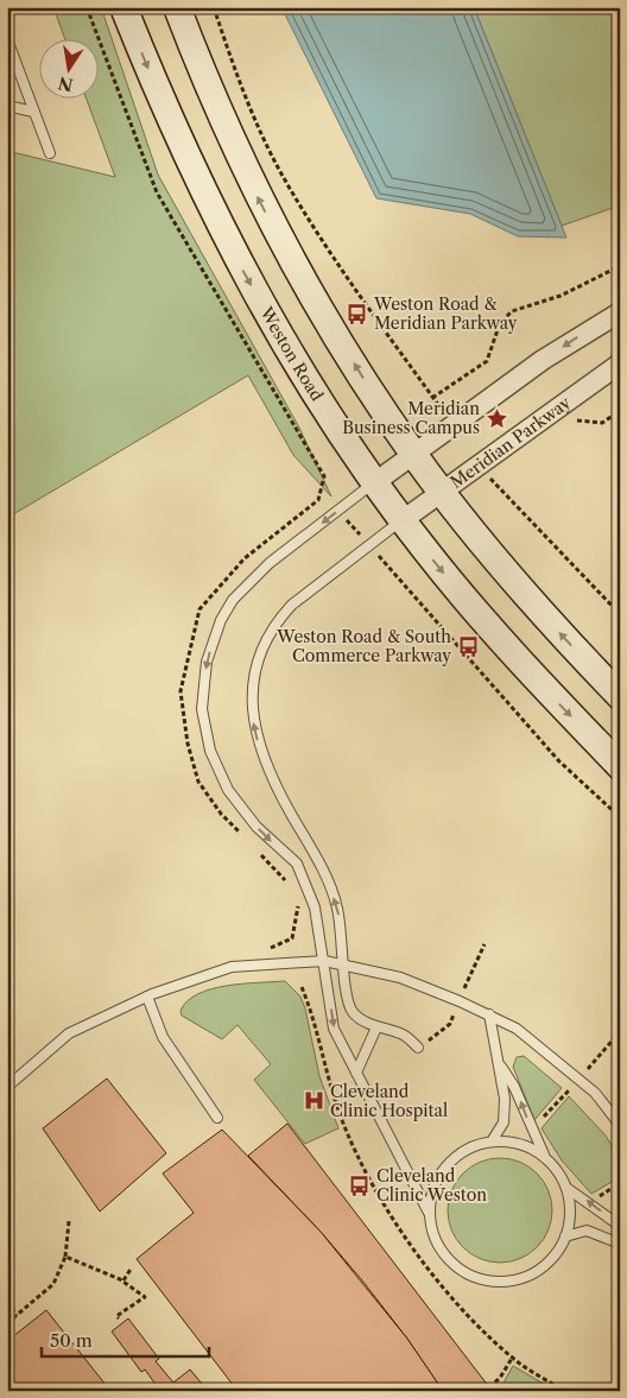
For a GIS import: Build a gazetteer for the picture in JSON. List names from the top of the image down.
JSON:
{
  "streets": {
    "main road": ["Weston Road"],
    "street": ["Meridian Parkway"]
  },
  "crossings": [
    ["Weston Road", "Meridian Parkway"]
  ],
  "places": {
    "bus stop": ["Weston Road & Meridian Parkway", "Weston Road & South Commerce Parkway", "Cleveland Clinic Weston"],
    "place": ["Meridian Business Campus"],
    "hospital": ["Cleveland Clinic Hospital"]
  },
  "scale_bar": "50 m",
  "north": "bottom"
}
